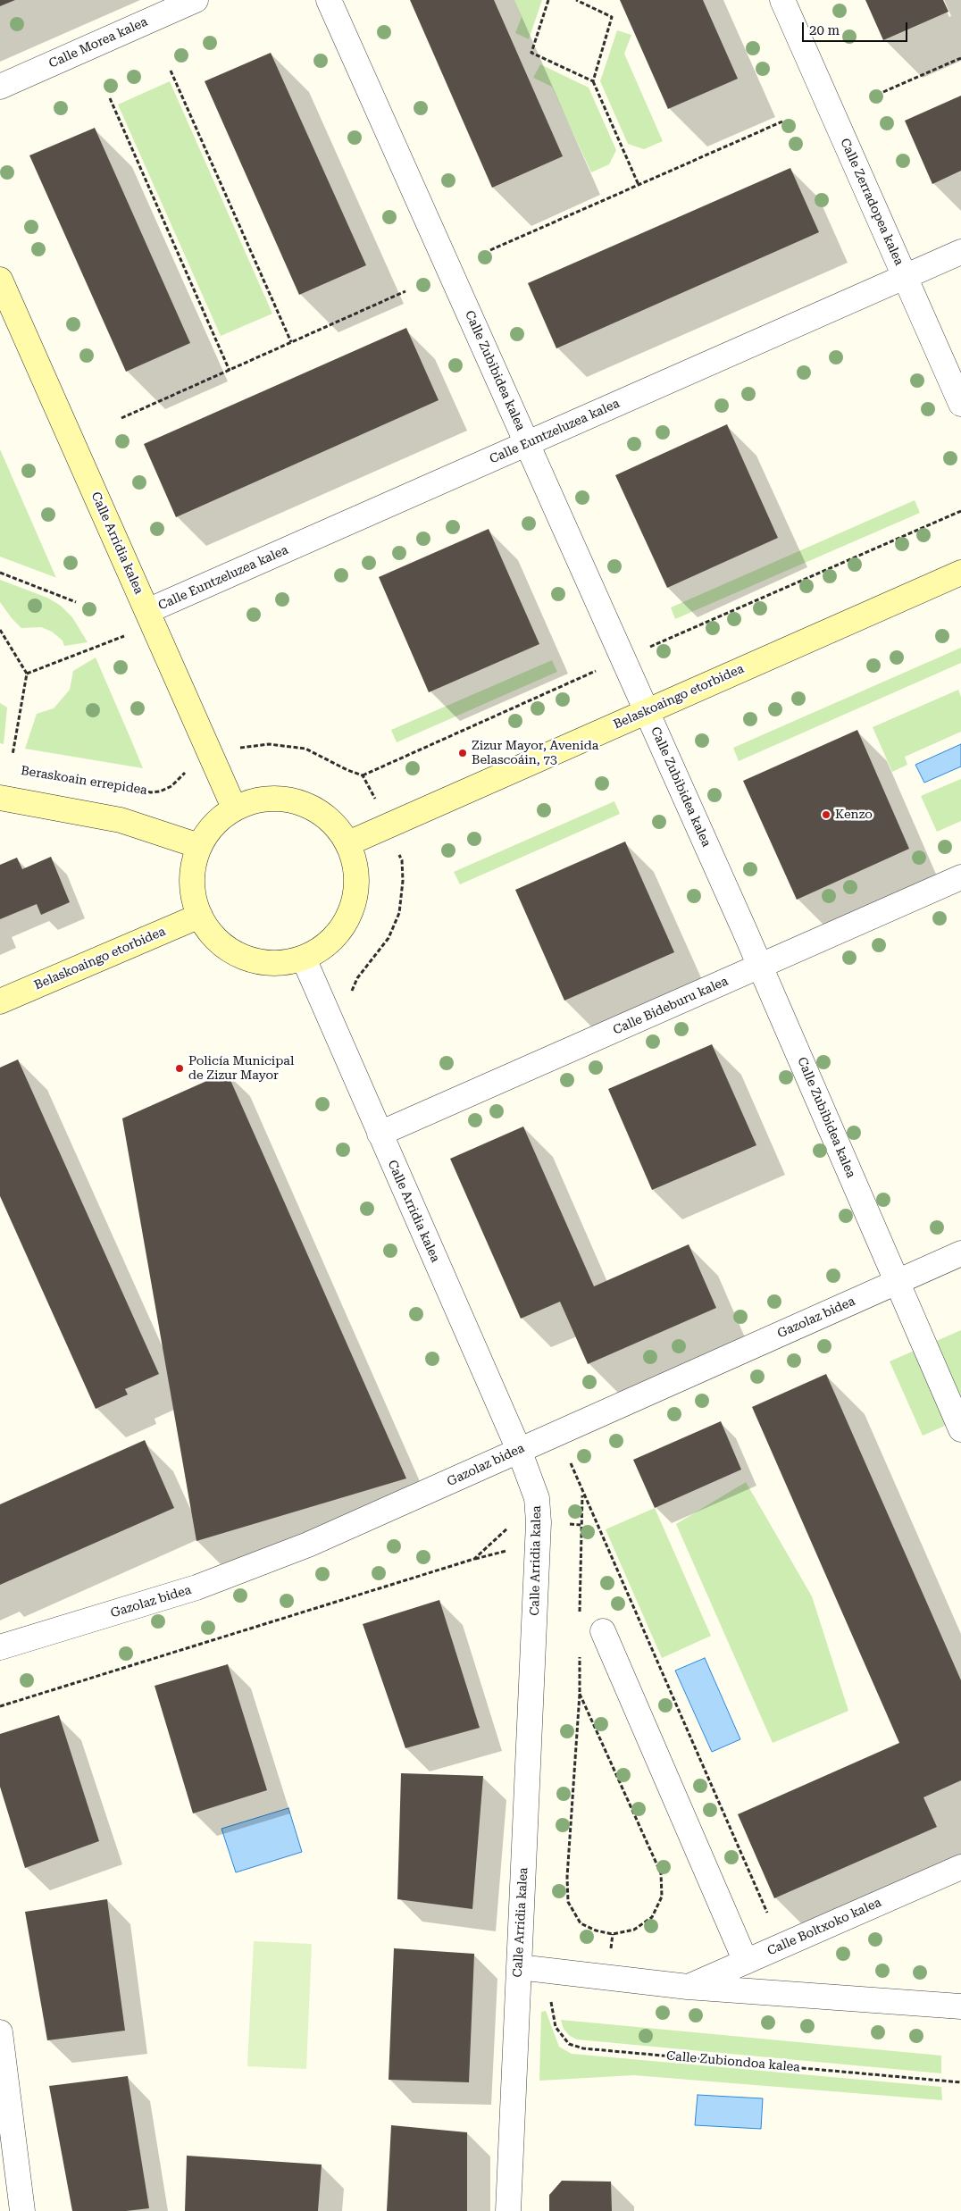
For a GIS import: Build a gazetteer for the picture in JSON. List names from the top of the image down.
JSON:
{
  "streets": {
    "street": [
      "Calle Morea kalea",
      "Calle Zerradopea kalea",
      "Calle Zubibidea kalea",
      "Calle Euntzeluzea kalea",
      "Calle Arridia kalea",
      "Belaskoaingo etorbidea",
      "Calle Bideburu kalea",
      "Gazolaz bidea",
      "Calle Boltxoko kalea"
    ],
    "path": ["Beraskoain errepidea", "Calle Zubiondoa kalea"]
  },
  "crossings": [
    ["Calle Zerradopea kalea", "Calle Euntzeluzea kalea"],
    ["Calle Zubibidea kalea", "Calle Euntzeluzea kalea"],
    ["Calle Zubibidea kalea", "Belaskoaingo etorbidea"],
    ["Calle Zubibidea kalea", "Calle Bideburu kalea"],
    ["Calle Zubibidea kalea", "Gazolaz bidea"],
    ["Calle Euntzeluzea kalea", "Calle Arridia kalea"],
    ["Calle Arridia kalea", "Calle Bideburu kalea"],
    ["Calle Arridia kalea", "Gazolaz bidea"]
  ],
  "places": ["Zizur Mayor, Avenida Belascoáin, 73", "Kenzo", "Policía Municipal de Zizur Mayor"],
  "scale_bar": "20 m"
}
